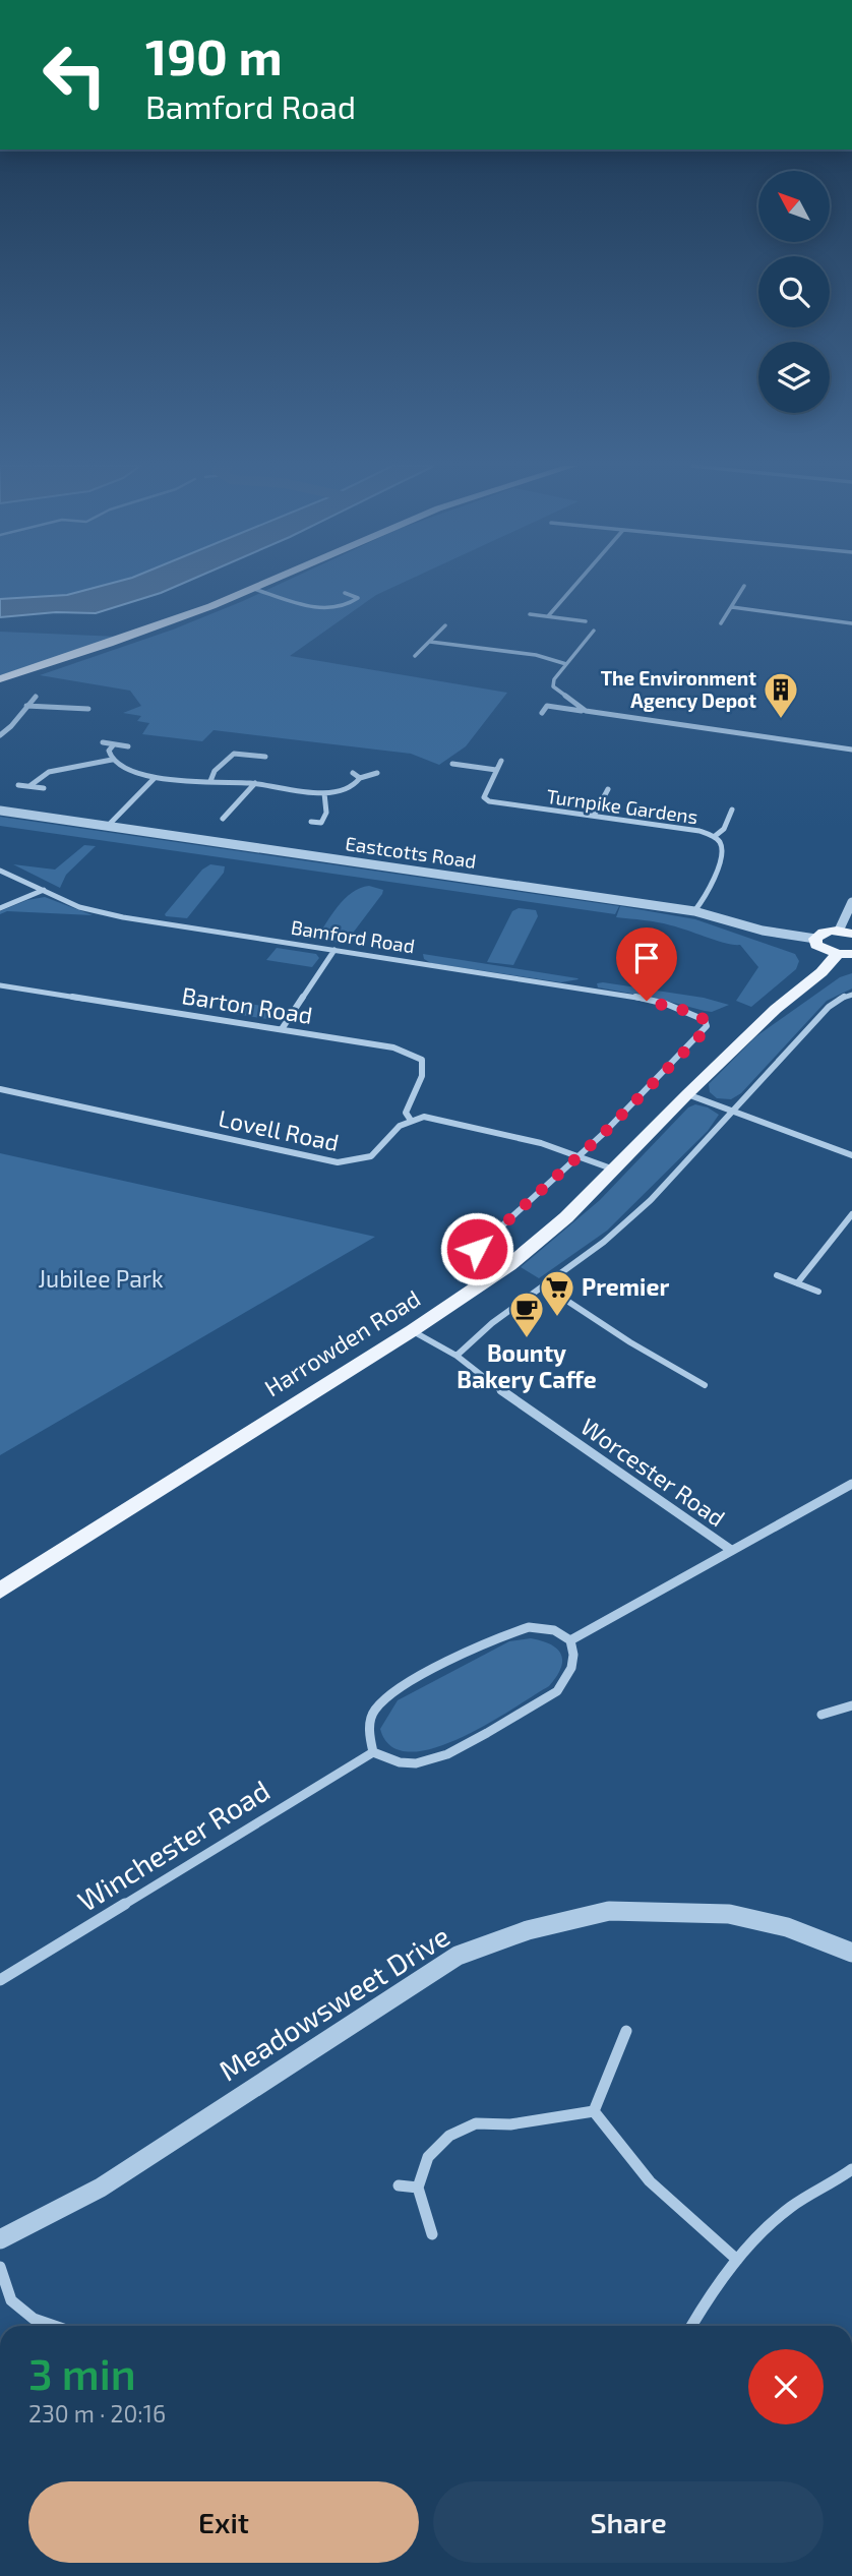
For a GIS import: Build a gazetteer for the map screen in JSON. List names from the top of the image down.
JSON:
{
  "streets": {
    "main road": ["Harrowden Road"],
    "street": [
      "Turnpike Gardens",
      "Eastcotts Road",
      "Bamford Road",
      "Barton Road",
      "Lovell Road",
      "Worcester Road",
      "Winchester Road",
      "Meadowsweet Drive"
    ]
  },
  "crossings": [
    ["Turnpike Gardens", "Eastcotts Road"],
    ["Barton Road", "Lovell Road"],
    ["Harrowden Road", "Worcester Road"]
  ],
  "parks": ["Jubilee Park"],
  "places": {
    "building": ["The Environment Agency Depot"],
    "supermarket": ["Premier"],
    "cafe": ["Bounty Bakery Caffe"]
  },
  "north": "top left",
  "page": {
    "turn": ["190 m", "Bamford Road"],
    "heading": ["3 min", "230 m · 20:16"],
    "buttons": ["Exit", "Share"]
  }
}
